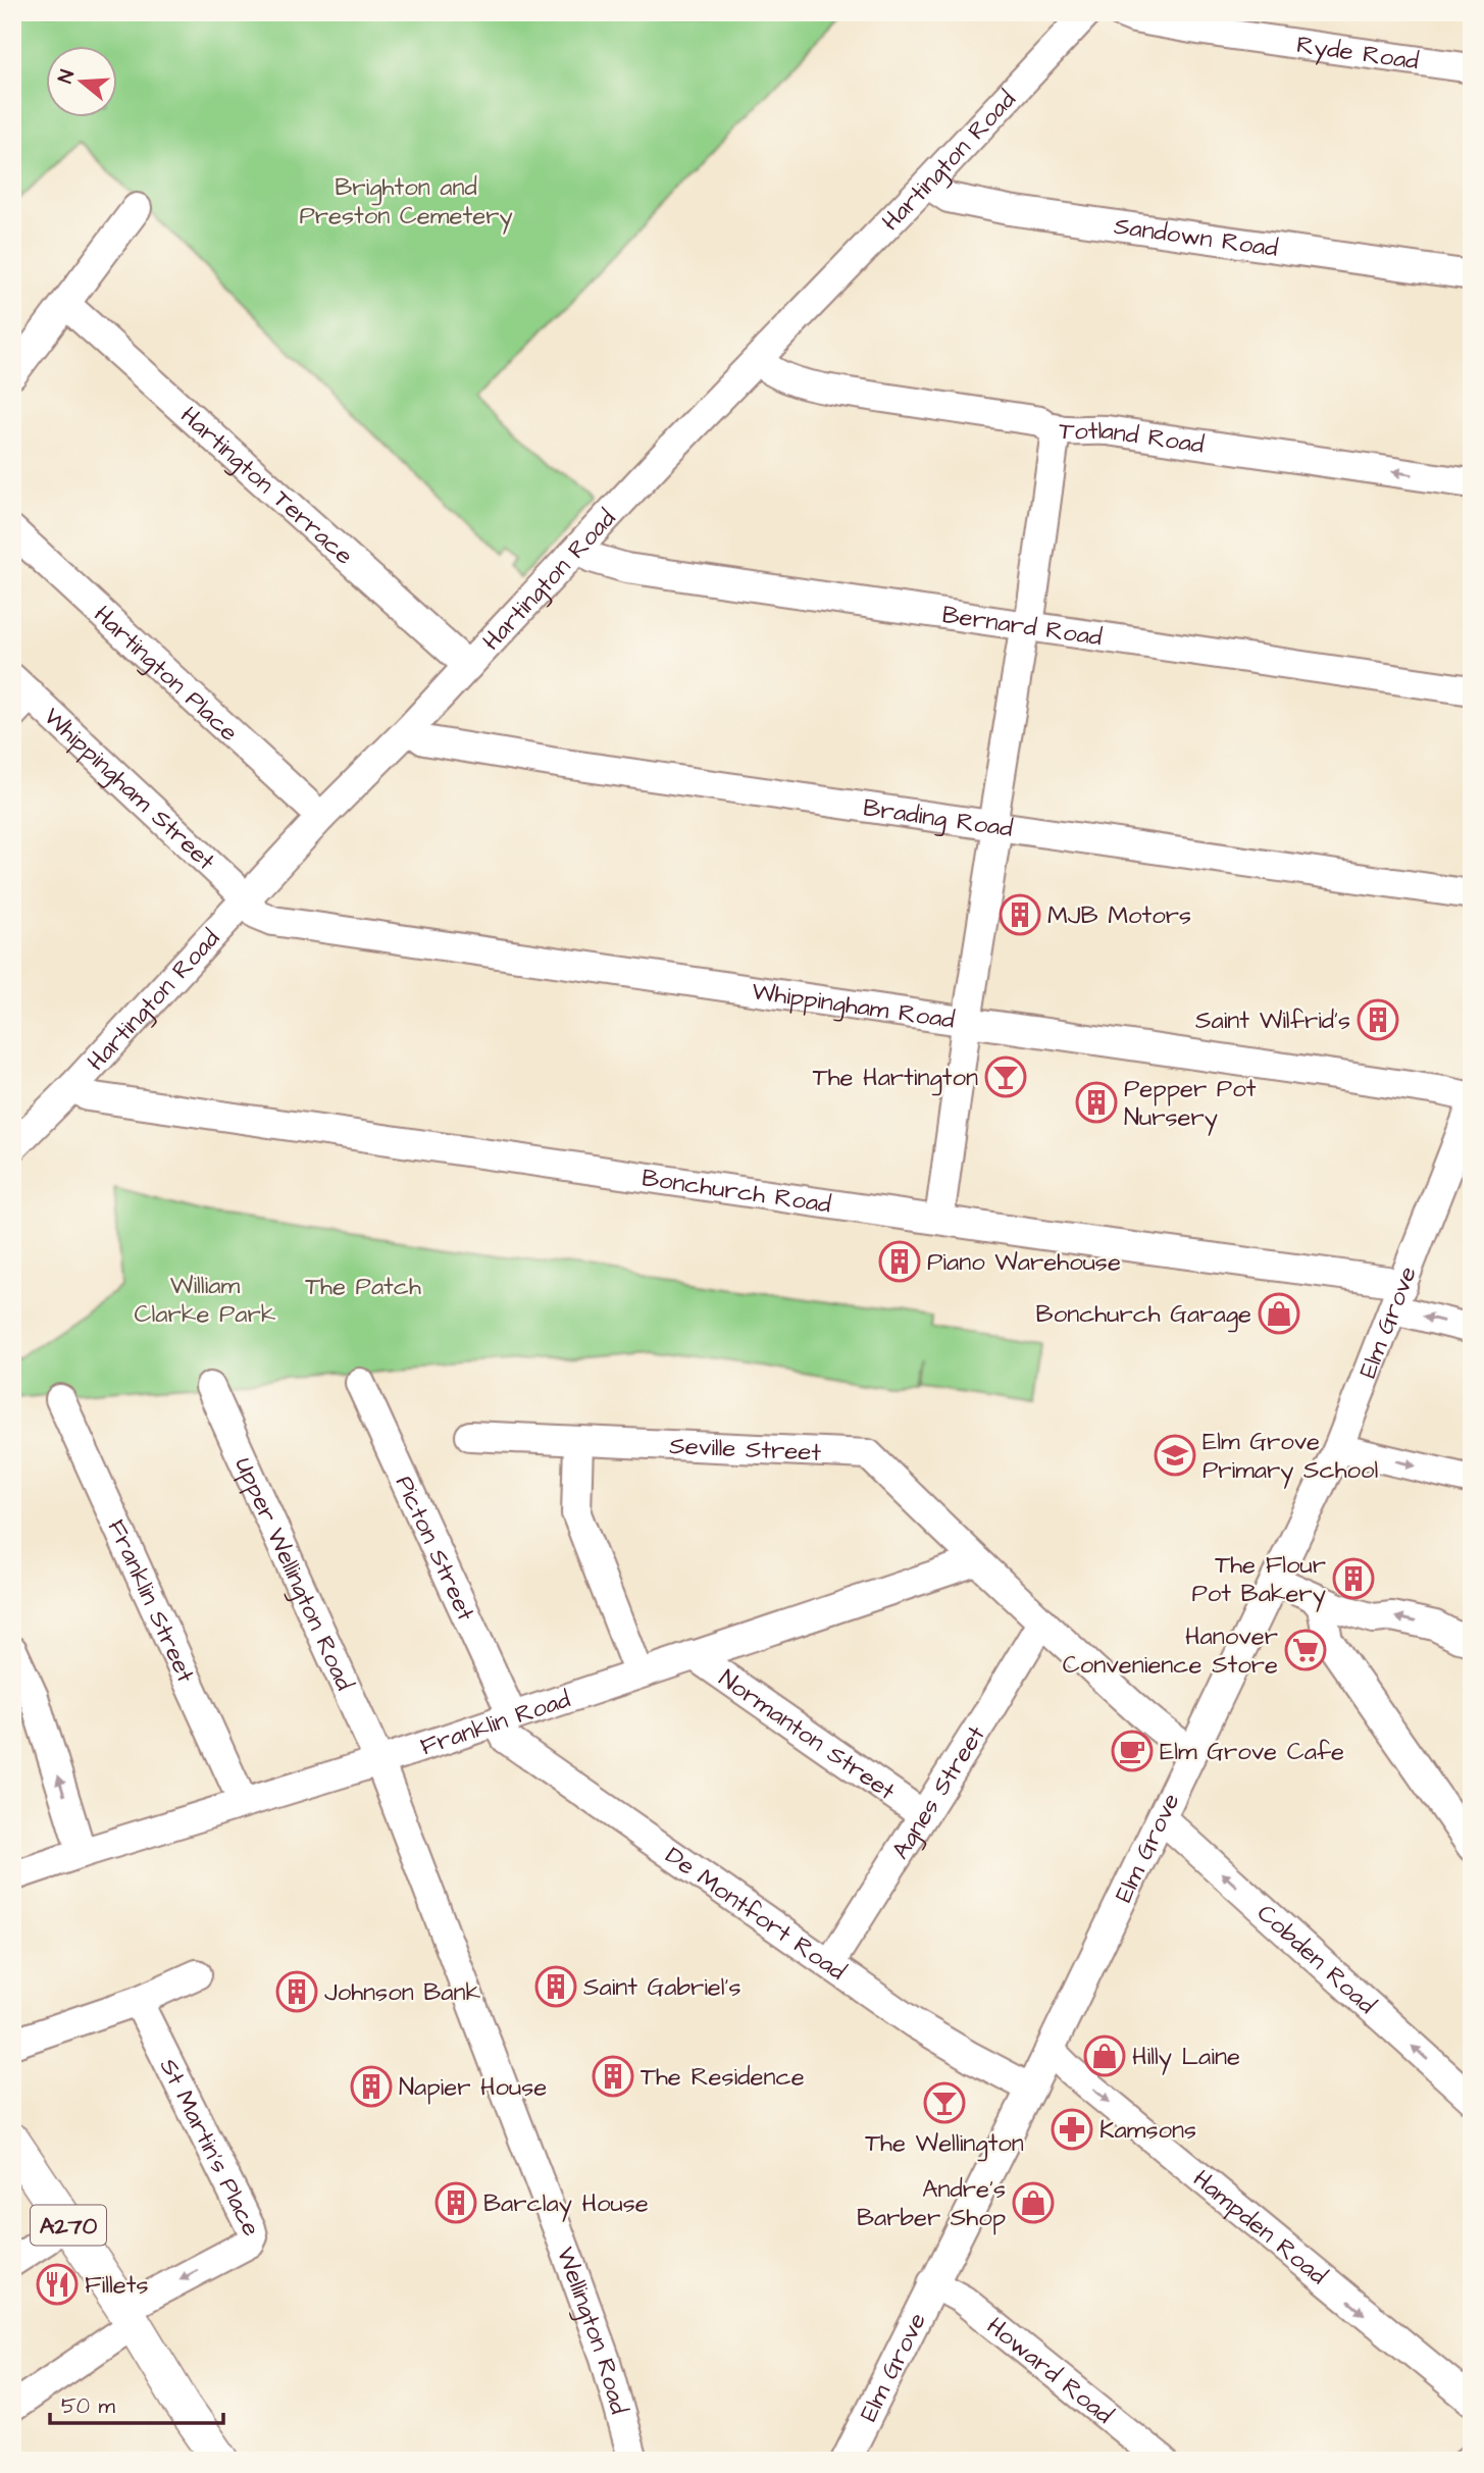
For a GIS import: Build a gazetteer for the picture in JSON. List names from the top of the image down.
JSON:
{
  "streets": {
    "main road": ["A270"],
    "street": [
      "Ryde Road",
      "Hartington Road",
      "Sandown Road",
      "Totland Road",
      "Hartington Terrace",
      "Bernard Road",
      "Hartington Place",
      "Whippingham Street",
      "Brading Road",
      "Whippingham Road",
      "Bonchurch Road",
      "Elm Grove",
      "Seville Street",
      "Picton Street",
      "Upper Wellington Road",
      "Franklin Street",
      "Franklin Road",
      "Normanton Street",
      "Agnes Street",
      "De Montfort Road",
      "Cobden Road",
      "St Martin's Place",
      "Hampden Road",
      "Wellington Road",
      "Howard Road"
    ]
  },
  "crossings": [
    ["Hartington Road", "Sandown Road"],
    ["Hartington Road", "Totland Road"],
    ["Hartington Road", "Hartington Terrace"],
    ["Hartington Road", "Bernard Road"],
    ["Hartington Road", "Hartington Place"],
    ["Hartington Road", "Whippingham Street"],
    ["Hartington Road", "Brading Road"],
    ["Hartington Road", "Whippingham Road"],
    ["Hartington Road", "Bonchurch Road"],
    ["Whippingham Street", "Whippingham Road"],
    ["Bonchurch Road", "Elm Grove"],
    ["Elm Grove", "Seville Street"],
    ["Elm Grove", "De Montfort Road"],
    ["Elm Grove", "Cobden Road"],
    ["Elm Grove", "Hampden Road"],
    ["Elm Grove", "Howard Road"],
    ["Seville Street", "Franklin Road"],
    ["Seville Street", "Agnes Street"],
    ["Picton Street", "Franklin Road"],
    ["Picton Street", "De Montfort Road"],
    ["Upper Wellington Road", "Franklin Road"],
    ["Upper Wellington Road", "Wellington Road"],
    ["Franklin Street", "Franklin Road"],
    ["Franklin Road", "Normanton Street"],
    ["Franklin Road", "De Montfort Road"],
    ["Franklin Road", "Wellington Road"],
    ["Normanton Street", "Agnes Street"],
    ["Agnes Street", "De Montfort Road"],
    ["St Martin's Place", "A270"]
  ],
  "one_way": ["Totland Road", "Hampden Road"],
  "parks": ["Brighton and Preston Cemetery", "William Clarke Park", "The Patch"],
  "places": {
    "building": [
      "MJB Motors",
      "Saint Wilfrid's",
      "Pepper Pot Nursery",
      "Piano Warehouse",
      "The Flour Pot Bakery",
      "Saint Gabriel's",
      "Johnson Bank",
      "The Residence",
      "Napier House",
      "Barclay House"
    ],
    "bar": ["The Hartington", "The Wellington"],
    "shop": ["Bonchurch Garage", "Hilly Laine", "Andre's Barber Shop"],
    "school or university": ["Elm Grove Primary School"],
    "supermarket": ["Hanover Convenience Store"],
    "cafe": ["Elm Grove Cafe"],
    "pharmacy": ["Kamsons"],
    "restaurant": ["Fillets"]
  },
  "scale_bar": "50 m",
  "north": "left"
}
